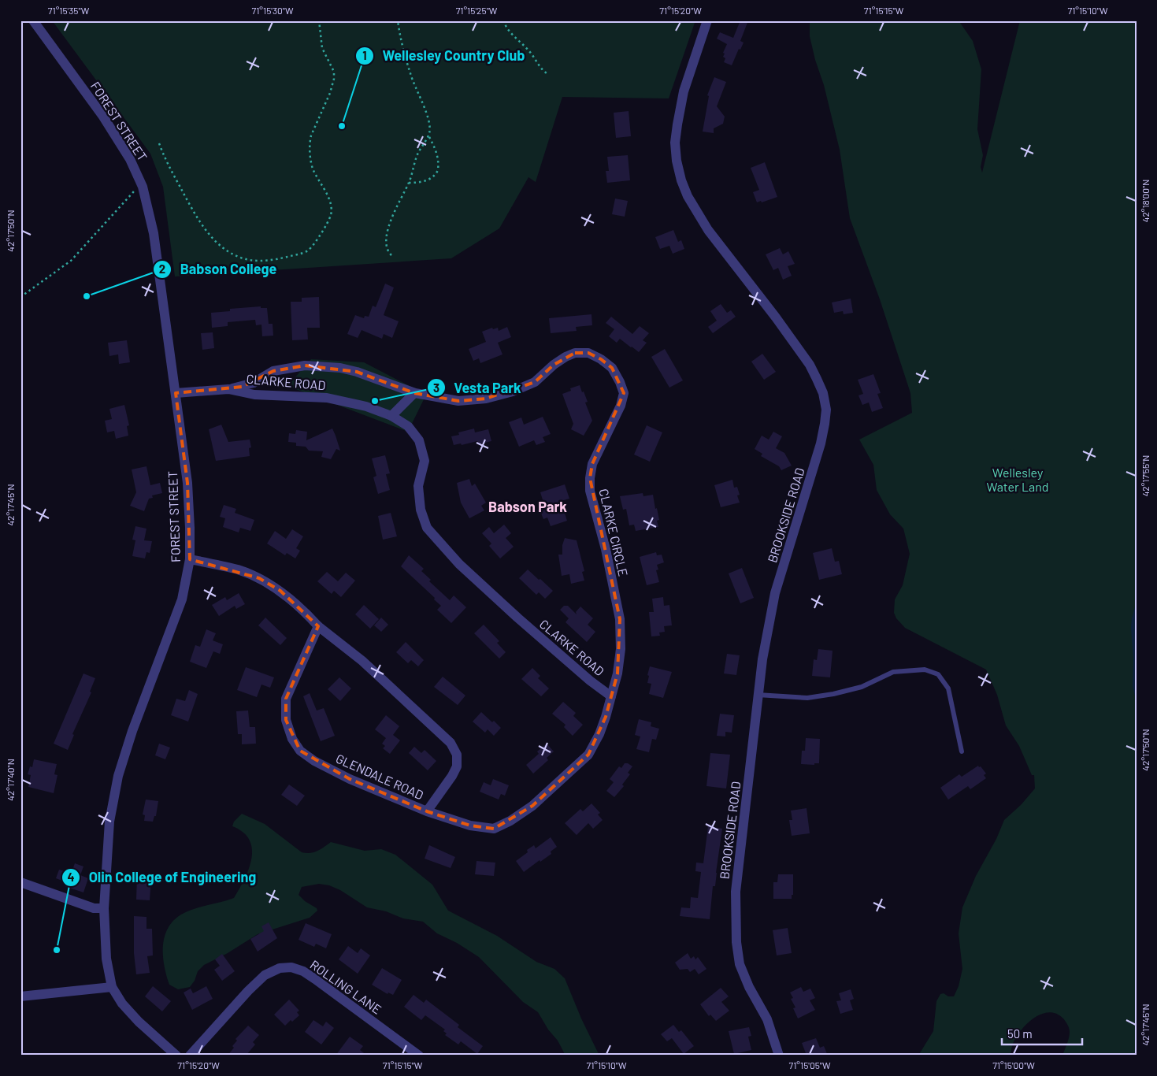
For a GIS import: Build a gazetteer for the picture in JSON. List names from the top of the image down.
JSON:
{
  "streets": {
    "street": [
      "FOREST STREET",
      "CLARKE ROAD",
      "BROOKSIDE ROAD",
      "CLARKE CIRCLE",
      "GLENDALE ROAD",
      "ROLLING LANE"
    ]
  },
  "crossings": [
    ["FOREST STREET", "CLARKE ROAD"],
    ["FOREST STREET", "GLENDALE ROAD"],
    ["CLARKE ROAD", "CLARKE CIRCLE"]
  ],
  "districts": ["Babson Park"],
  "parks": ["Wellesley Water Land"],
  "places": [
    "Wellesley Country Club",
    "Babson College",
    "Vesta Park",
    "Olin College of Engineering"
  ],
  "scale_bar": "50 m",
  "coordinates": [
    "71°15'35\"W",
    "71°15'30\"W",
    "71°15'25\"W",
    "71°15'20\"W",
    "71°15'15\"W",
    "71°15'10\"W",
    "42°18'00\"N",
    "42°17'50\"N",
    "42°17'55\"N",
    "42°17'45\"N",
    "42°17'40\"N",
    "71°15'05\"W",
    "71°15'00\"W"
  ]
}
